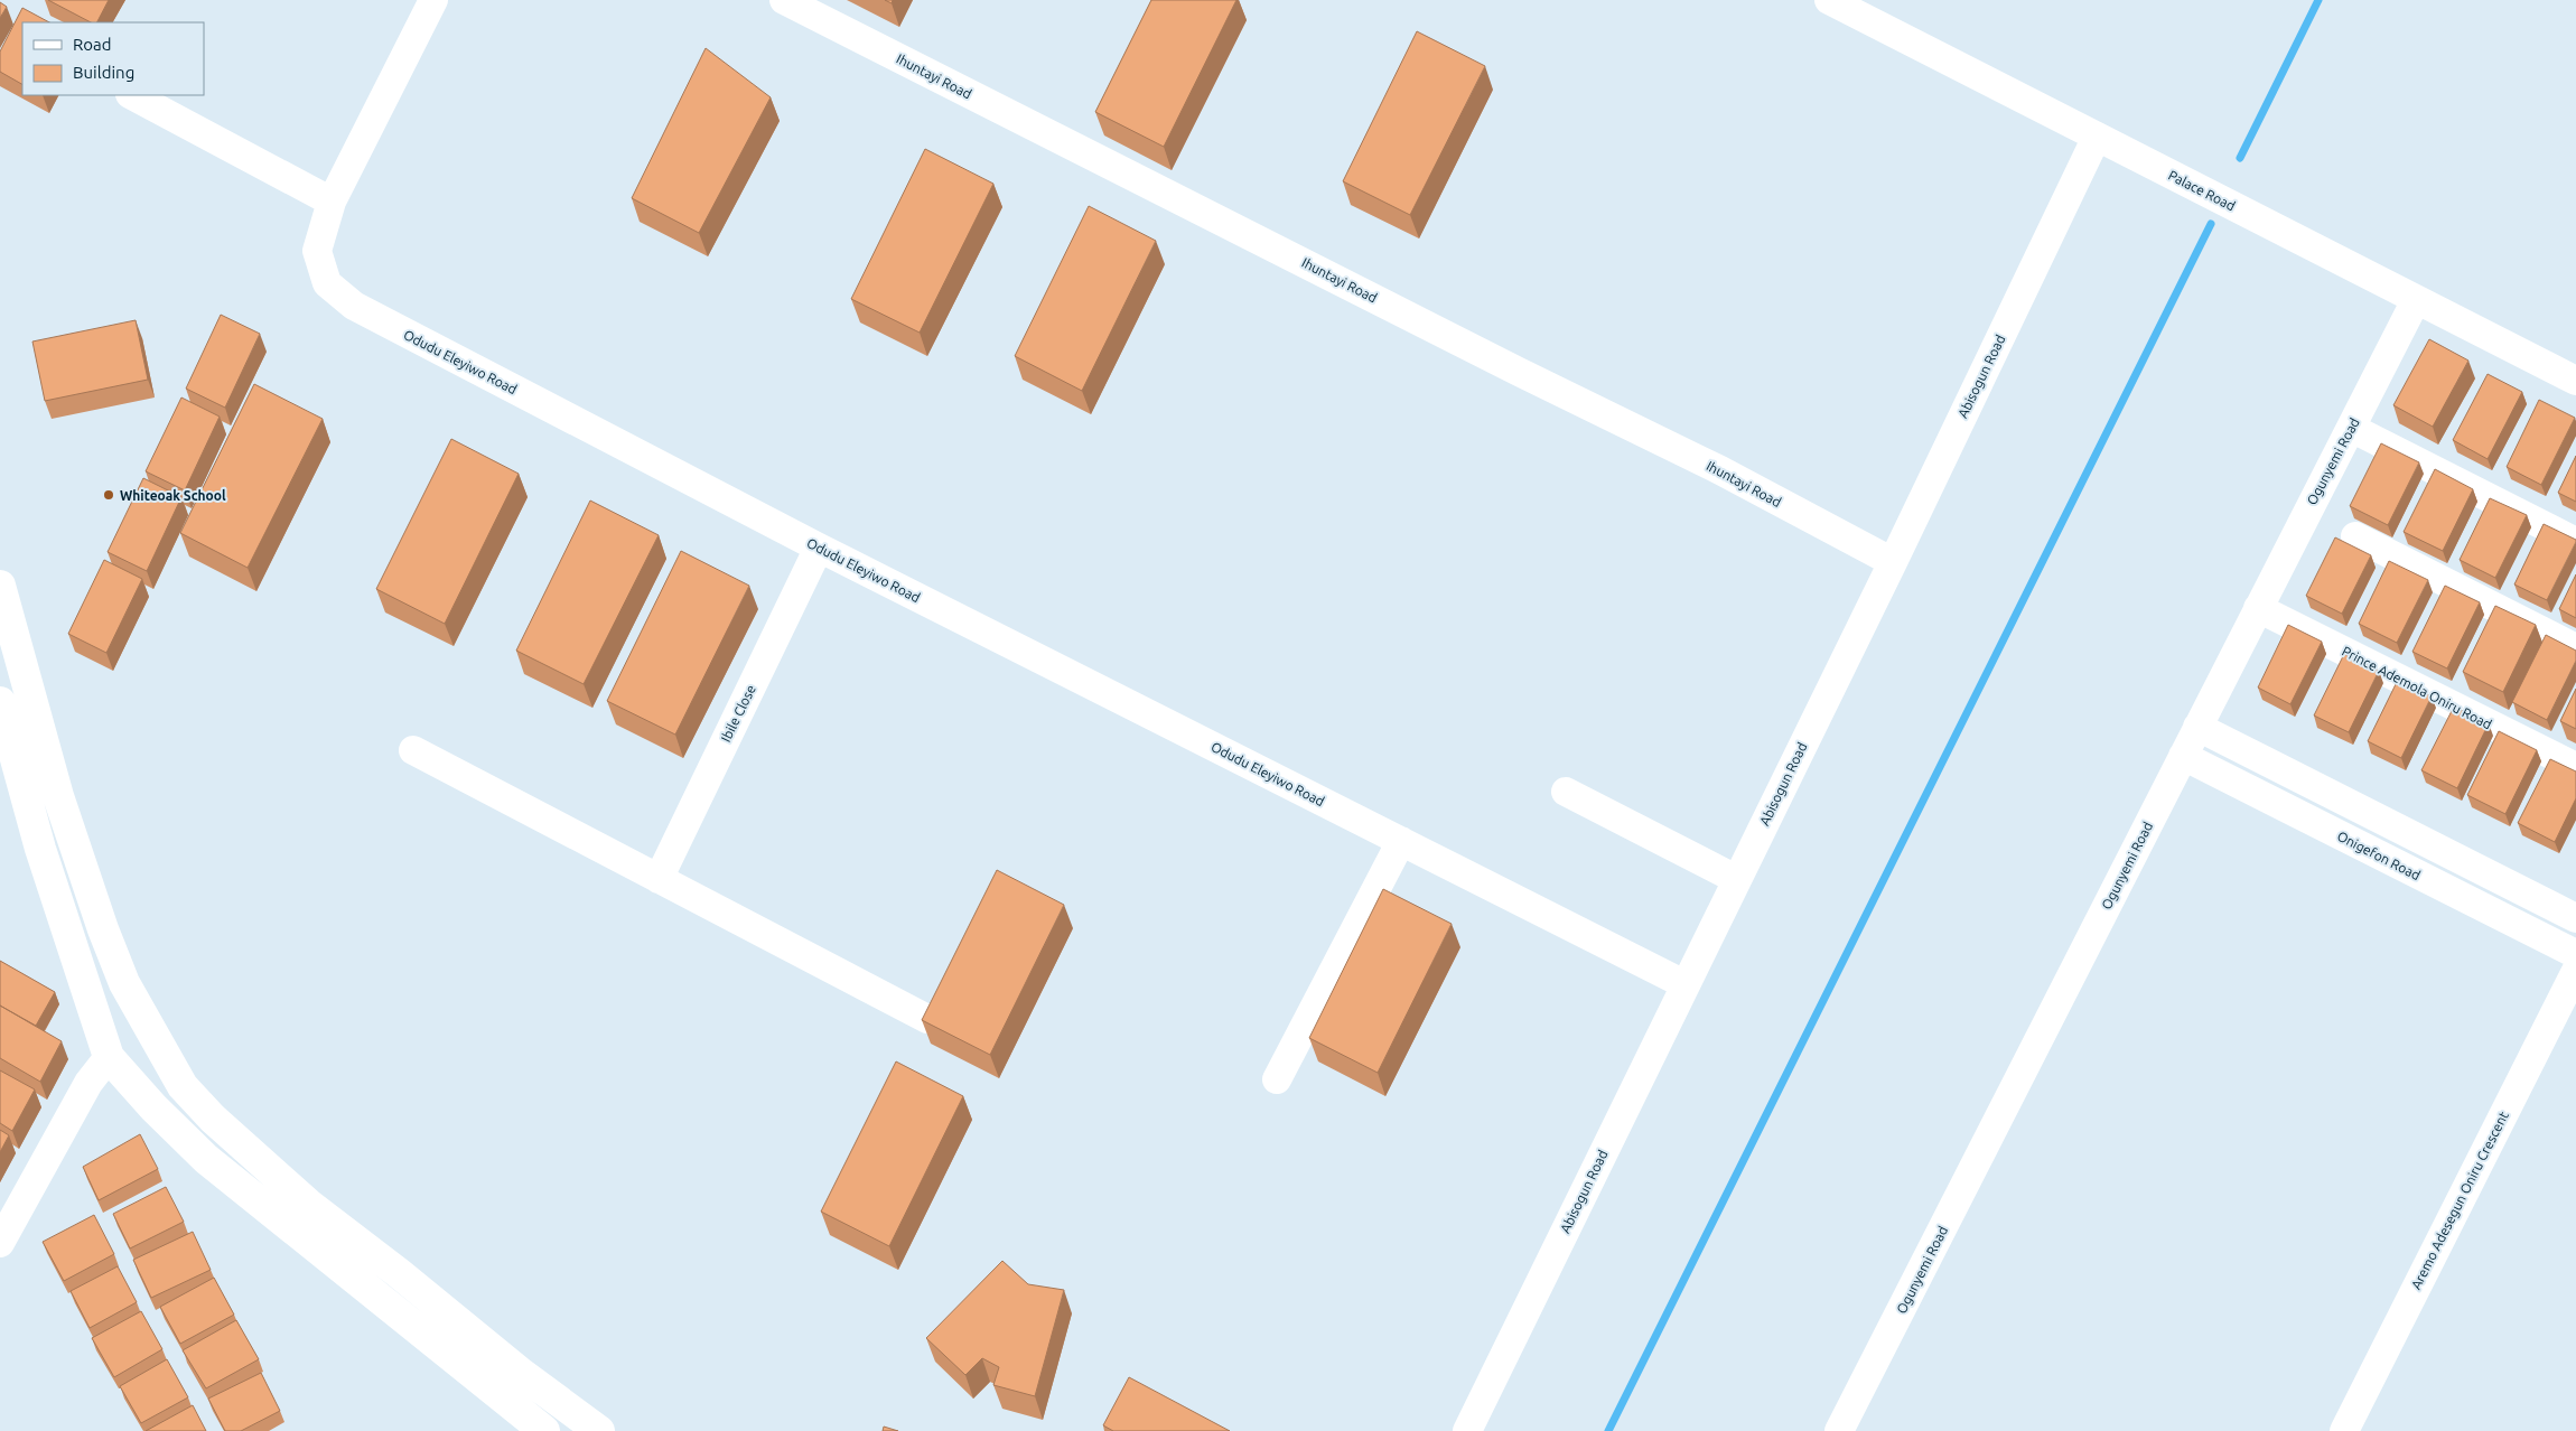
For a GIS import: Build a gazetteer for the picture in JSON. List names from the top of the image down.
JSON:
{
  "streets": {
    "street": [
      "Ihuntayi Road",
      "Palace Road",
      "Odudu Eleyiwo Road",
      "Abisogun Road",
      "Ogunyemi Road",
      "Prince Ademola Oniru Road",
      "Ibile Close",
      "Onigefon Road",
      "Aremo Adesegun Oniru Crescent"
    ]
  },
  "crossings": [
    ["Ihuntayi Road", "Abisogun Road"],
    ["Palace Road", "Abisogun Road"],
    ["Palace Road", "Ogunyemi Road"],
    ["Odudu Eleyiwo Road", "Abisogun Road"],
    ["Odudu Eleyiwo Road", "Ibile Close"],
    ["Ogunyemi Road", "Prince Ademola Oniru Road"],
    ["Ogunyemi Road", "Onigefon Road"]
  ],
  "places": ["Whiteoak School"],
  "legend": ["Road", "Building"]
}
